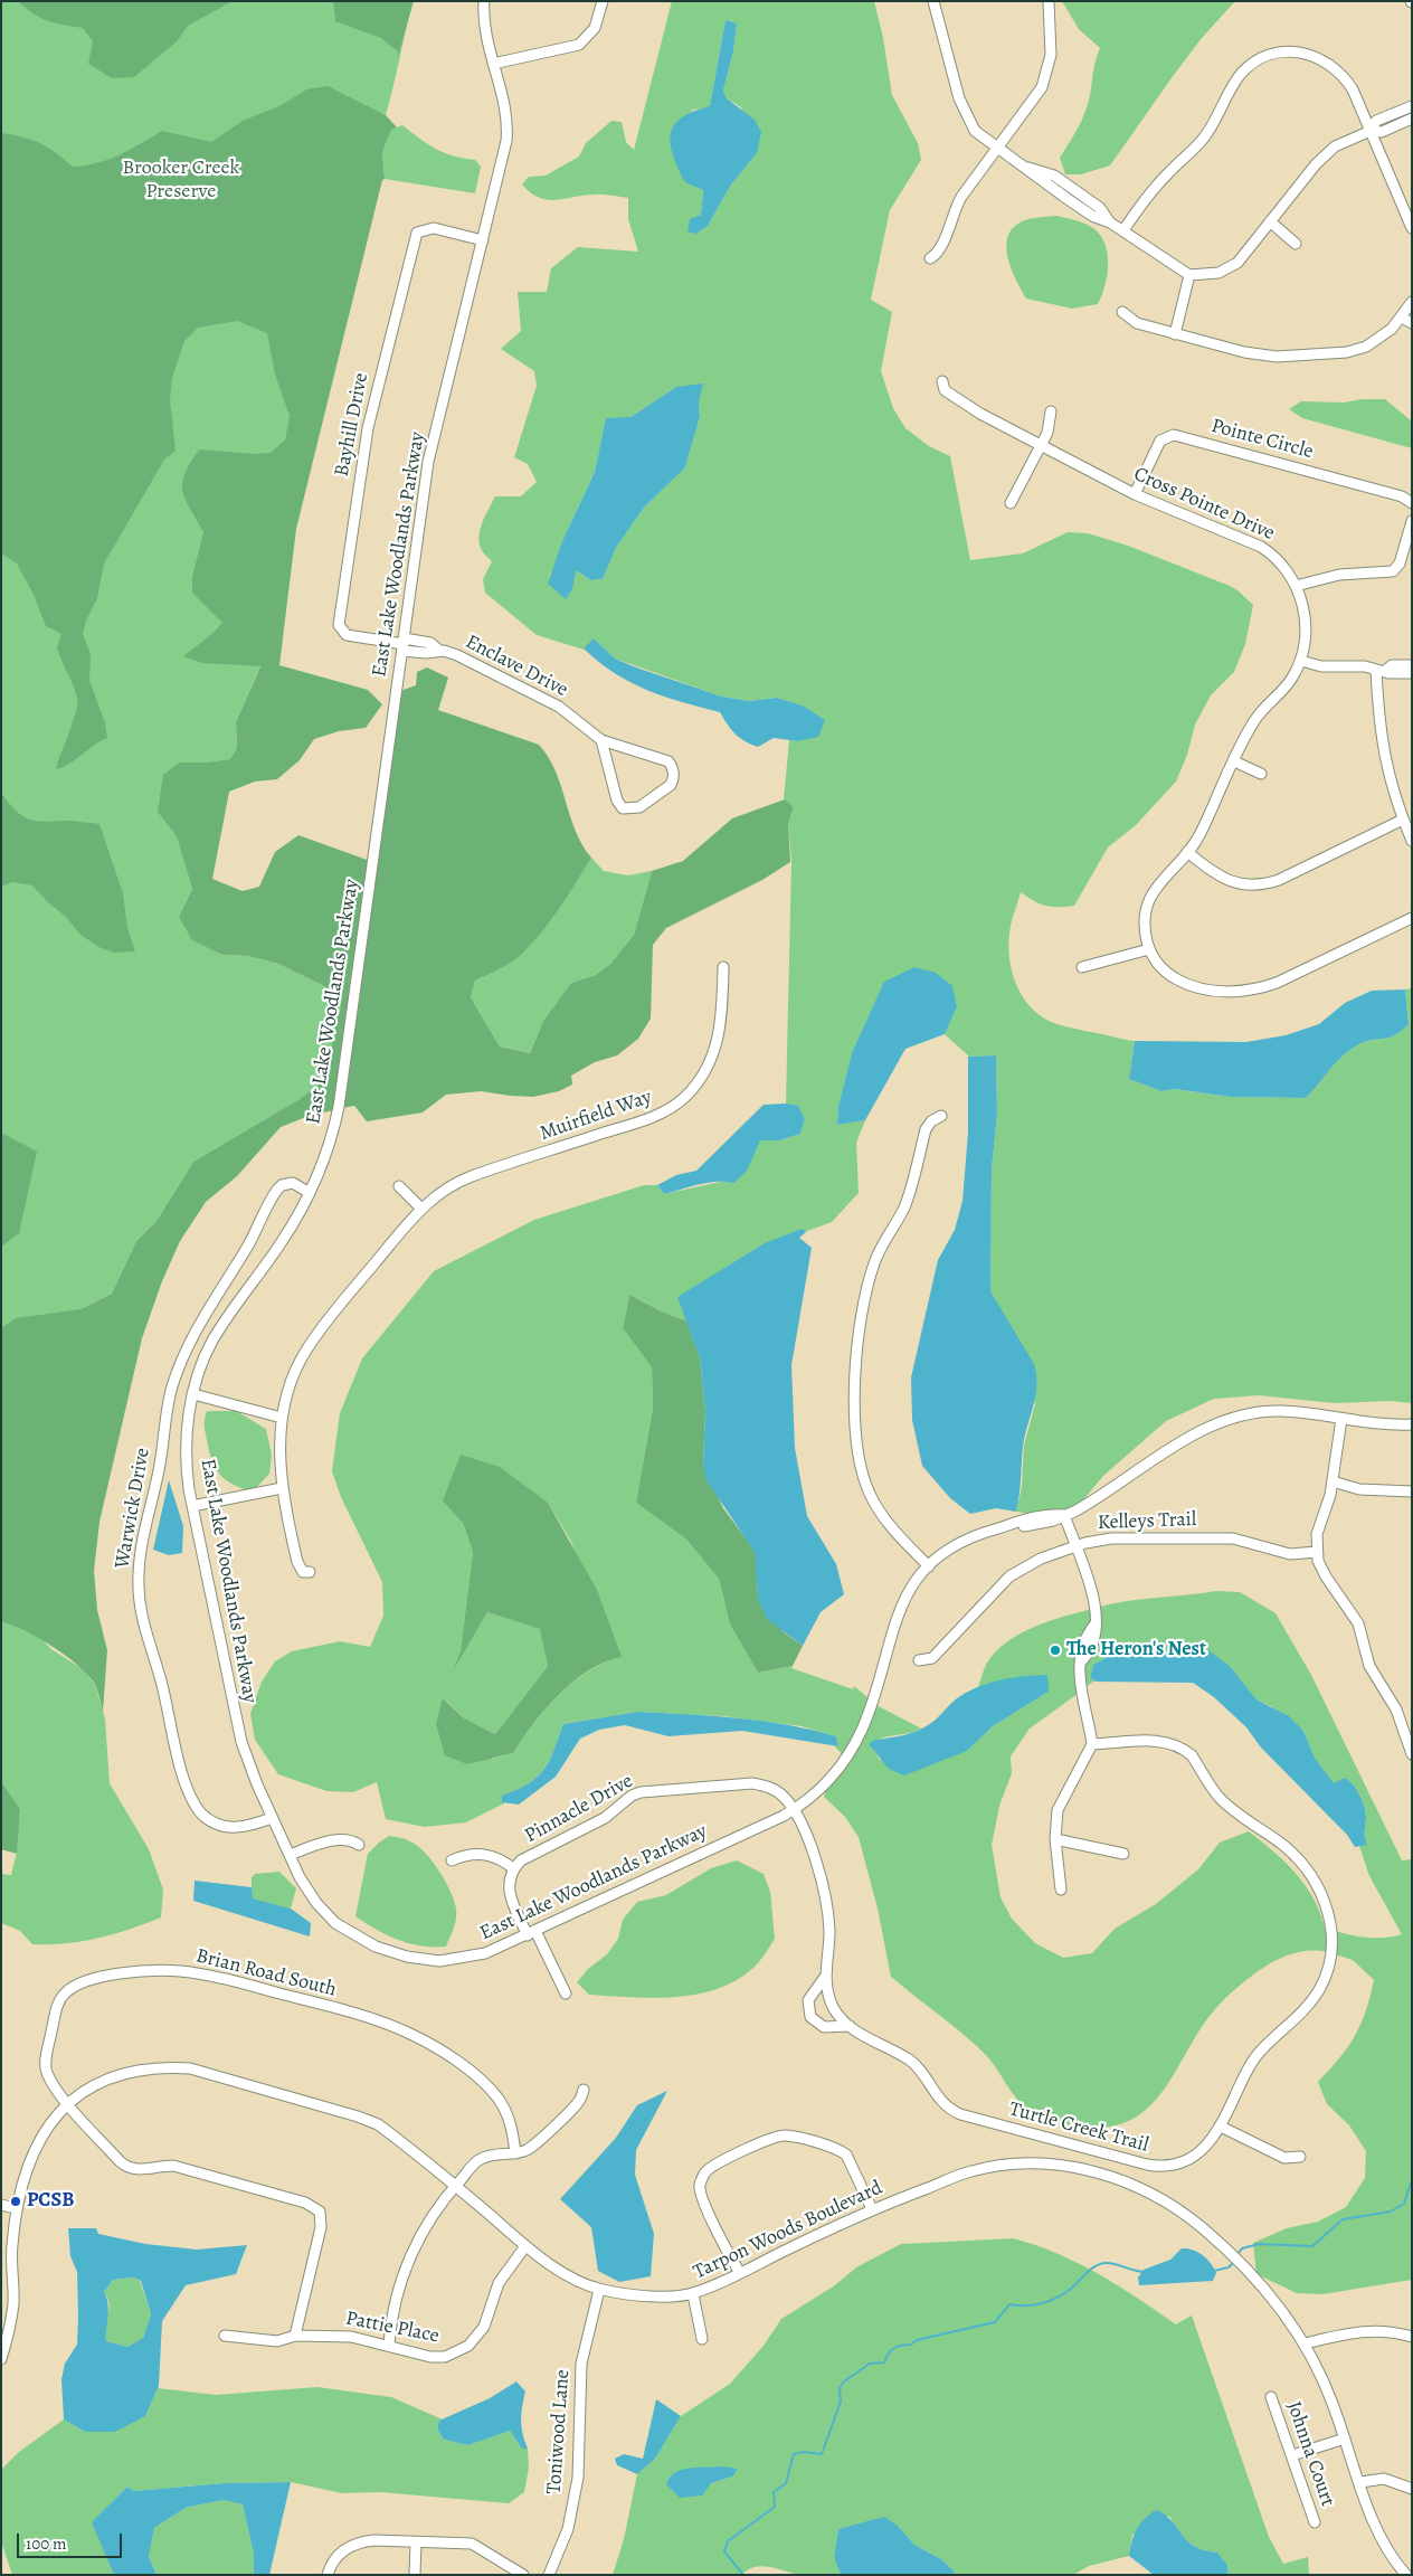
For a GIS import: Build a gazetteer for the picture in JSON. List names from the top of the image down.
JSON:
{
  "streets": {
    "street": [
      "Bayhill Drive",
      "Pointe Circle",
      "Cross Pointe Drive",
      "East Lake Woodlands Parkway",
      "Enclave Drive",
      "Muirfield Way",
      "Warwick Drive",
      "Kelleys Trail",
      "Pinnacle Drive",
      "Brian Road South",
      "Turtle Creek Trail",
      "Tarpon Woods Boulevard",
      "Pattie Place",
      "Toniwood Lane",
      "Johnna Court"
    ]
  },
  "crossings": [
    ["Bayhill Drive", "East Lake Woodlands Parkway"],
    ["Bayhill Drive", "Enclave Drive"],
    ["Pointe Circle", "Cross Pointe Drive"],
    ["East Lake Woodlands Parkway", "Enclave Drive"],
    ["East Lake Woodlands Parkway", "Warwick Drive"],
    ["East Lake Woodlands Parkway", "Pinnacle Drive"],
    ["East Lake Woodlands Parkway", "Turtle Creek Trail"],
    ["Pinnacle Drive", "Turtle Creek Trail"],
    ["Brian Road South", "Tarpon Woods Boulevard"],
    ["Tarpon Woods Boulevard", "Pattie Place"],
    ["Tarpon Woods Boulevard", "Toniwood Lane"]
  ],
  "parks": ["Brooker Creek Preserve"],
  "places": ["The Heron's Nest", "PCSB"],
  "scale_bar": "100 m"
}
